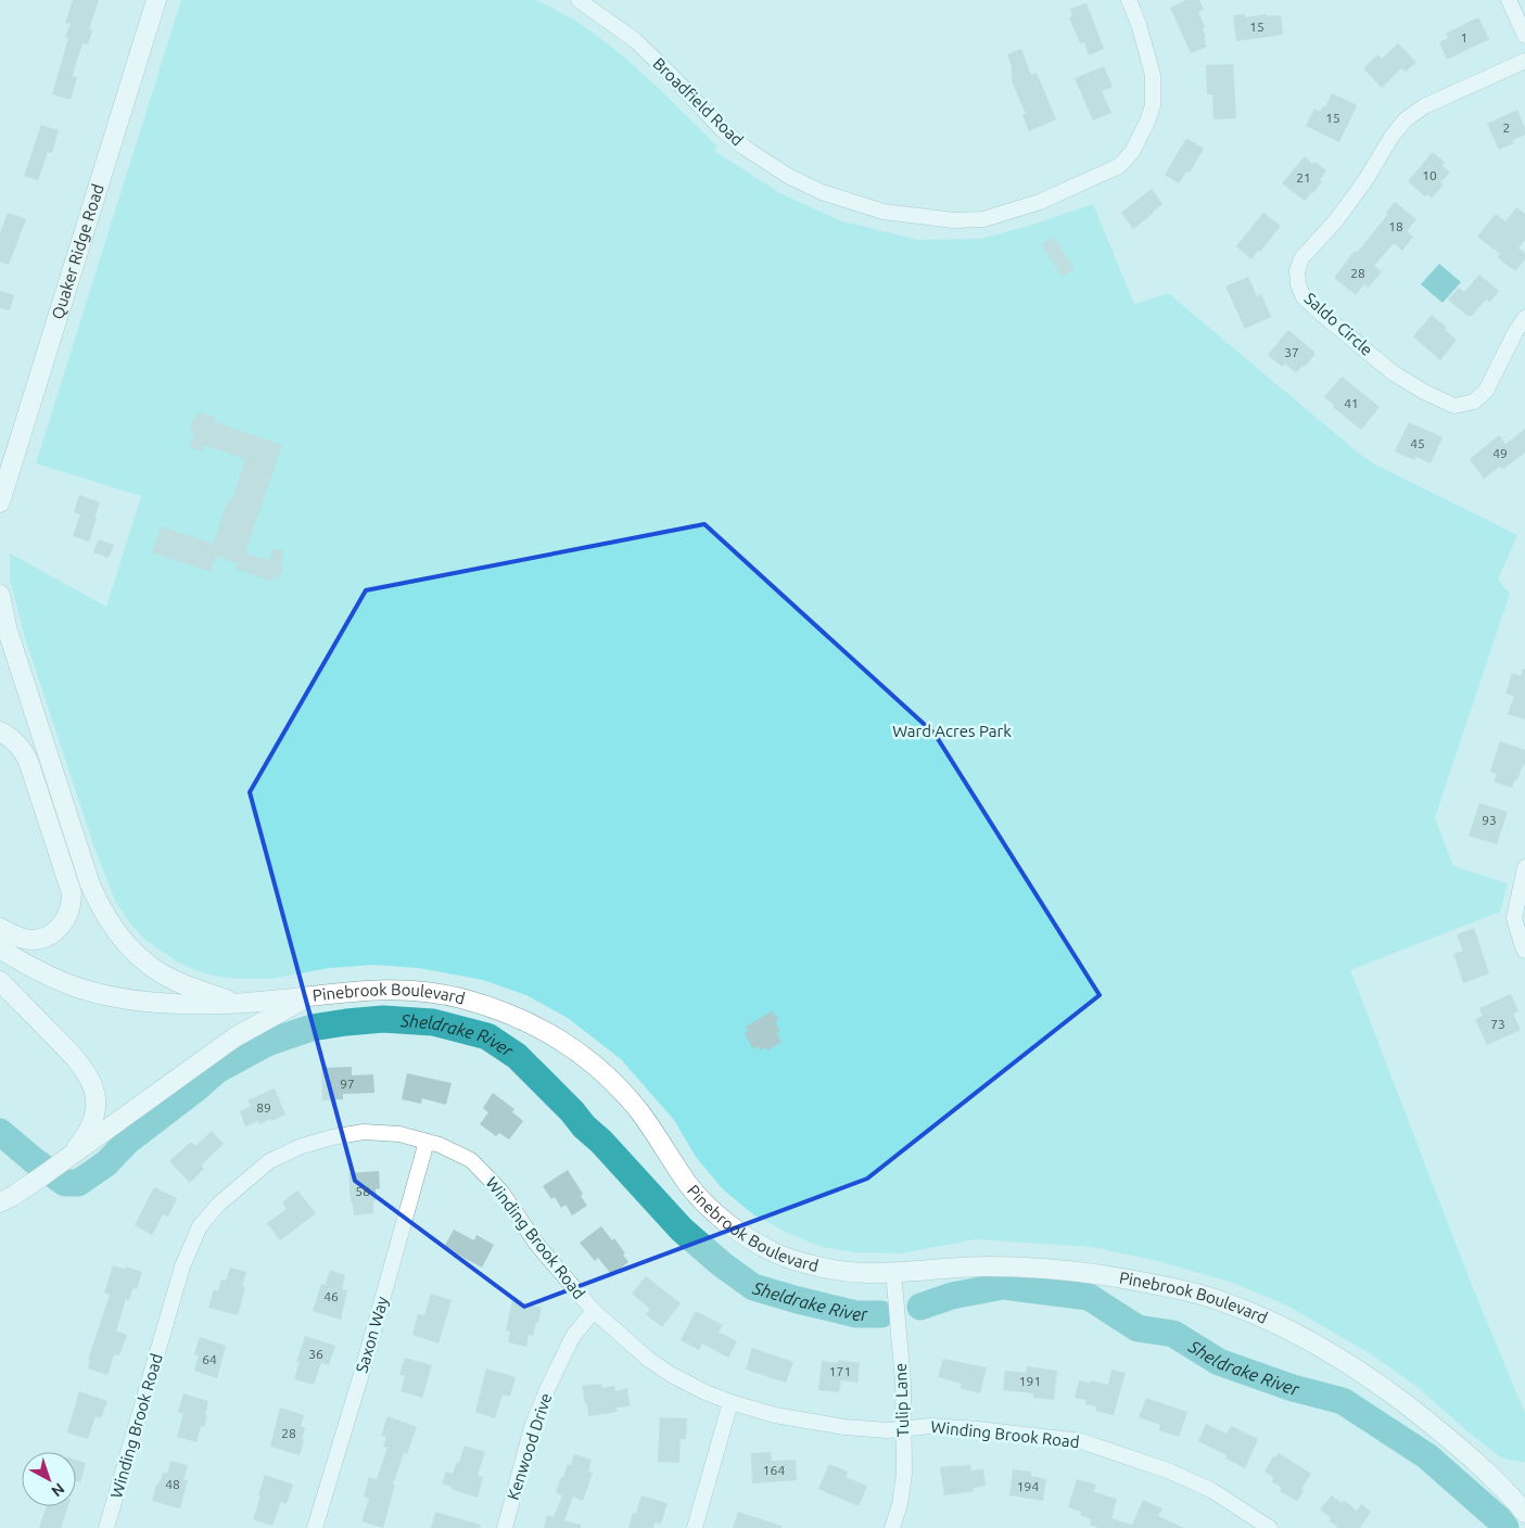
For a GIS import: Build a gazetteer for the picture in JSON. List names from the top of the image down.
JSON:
{
  "streets": {
    "street": [
      "Broadfield Road",
      "Quaker Ridge Road",
      "Saldo Circle",
      "Pinebrook Boulevard",
      "Winding Brook Road",
      "Saxon Way",
      "Tulip Lane",
      "Kenwood Drive"
    ]
  },
  "crossings": [
    ["Pinebrook Boulevard", "Tulip Lane"],
    ["Winding Brook Road", "Saxon Way"],
    ["Winding Brook Road", "Tulip Lane"],
    ["Winding Brook Road", "Kenwood Drive"]
  ],
  "water": ["Sheldrake River"],
  "parks": ["Ward Acres Park"],
  "house_numbers": [
    "15",
    "1",
    "15",
    "2",
    "10",
    "21",
    "18",
    "28",
    "37",
    "41",
    "45",
    "49",
    "93",
    "73",
    "97",
    "89",
    "58",
    "46",
    "36",
    "64",
    "171",
    "191",
    "28",
    "164",
    "48",
    "194"
  ],
  "north": "bottom right"
}
